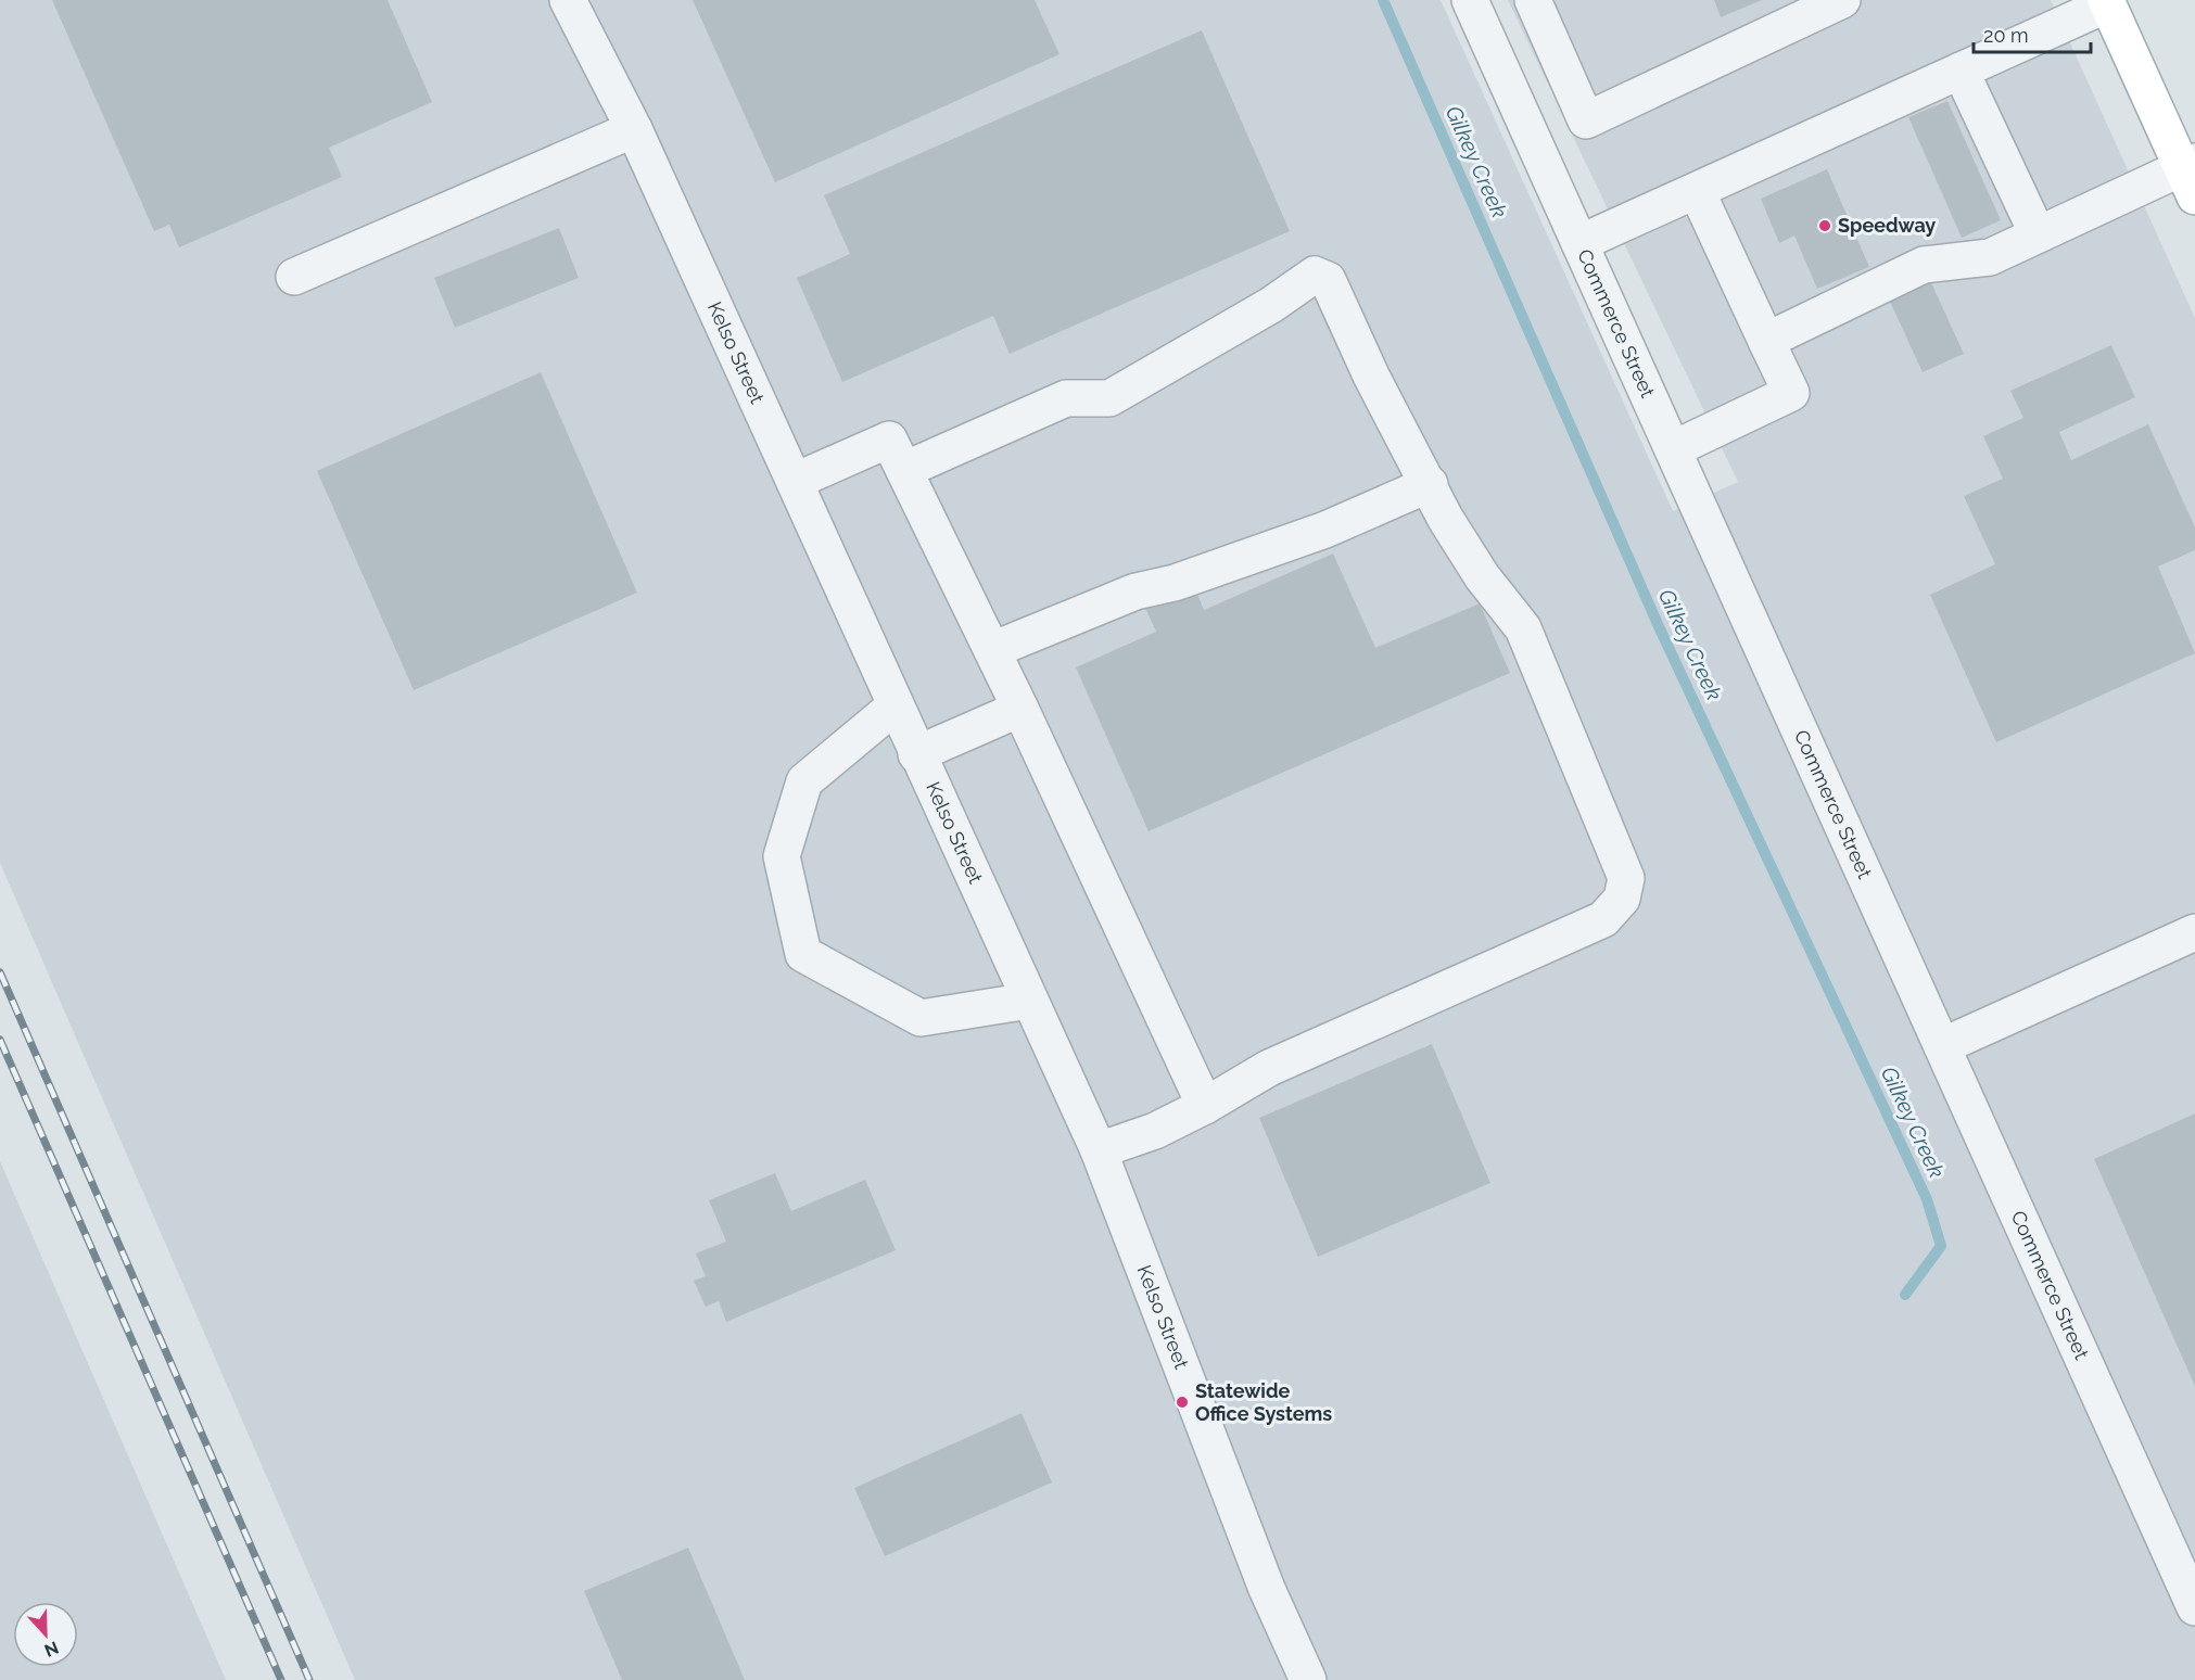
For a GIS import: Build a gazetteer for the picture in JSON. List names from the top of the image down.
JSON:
{
  "streets": {
    "street": ["Commerce Street", "Kelso Street"]
  },
  "water": ["Gilkey Creek"],
  "places": ["Speedway", "Statewide Office Systems"],
  "scale_bar": "20 m",
  "north": "bottom"
}
